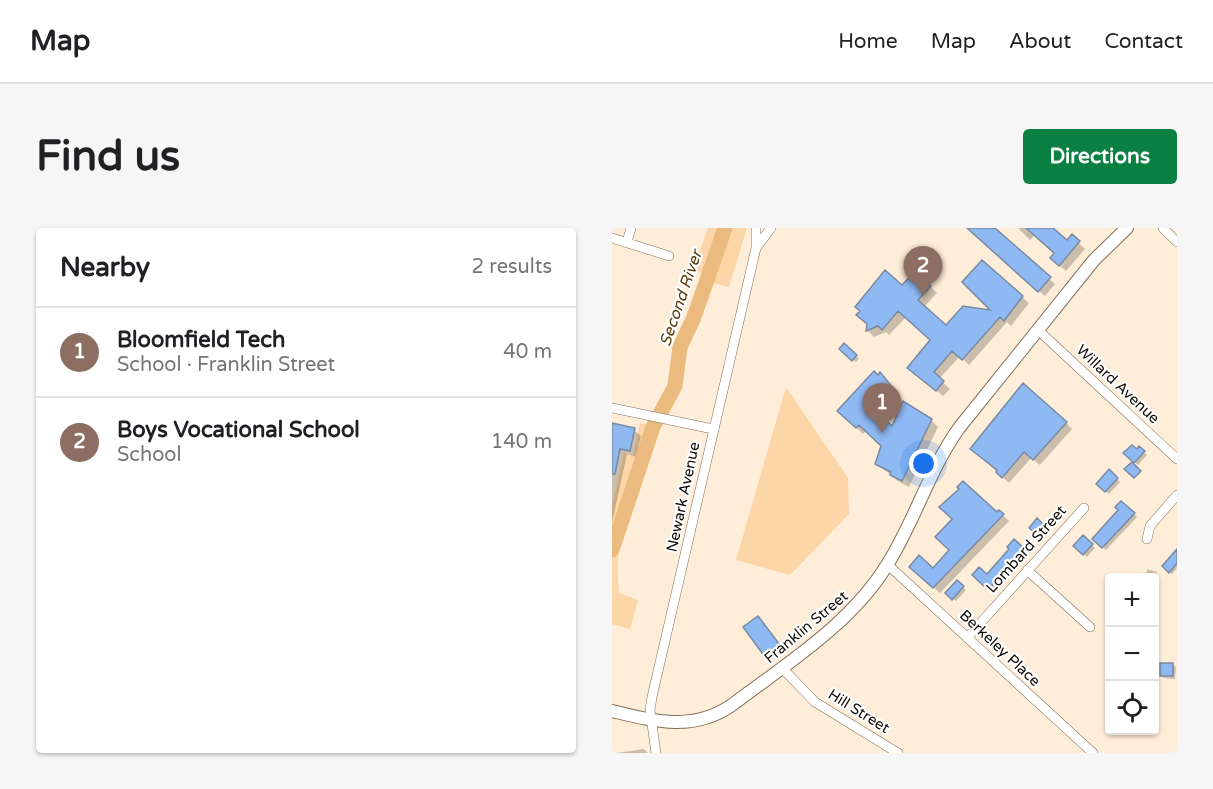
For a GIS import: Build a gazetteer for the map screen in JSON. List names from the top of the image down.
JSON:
{
  "streets": {
    "main road": ["Franklin Street"],
    "street": [
      "Willard Avenue",
      "Newark Avenue",
      "Lombard Street",
      "Berkeley Place",
      "Hill Street"
    ]
  },
  "crossings": [
    ["Willard Avenue", "Franklin Street"],
    ["Newark Avenue", "Franklin Street"],
    ["Lombard Street", "Berkeley Place"],
    ["Franklin Street", "Berkeley Place"],
    ["Franklin Street", "Hill Street"]
  ],
  "water": ["Second River"],
  "page": {
    "header": "Map",
    "nav": [
      "Home",
      "Map",
      "About",
      "Contact"
    ],
    "buttons": "Directions",
    "title": "Find us",
    "heading": ["Nearby", "2 results"],
    "pins": ["2", "1"],
    "list": [
      {
        "mark": "1",
        "name": "Bloomfield Tech",
        "note": "School · Franklin Street",
        "value": "40 m"
      },
      {
        "mark": "2",
        "name": "Boys Vocational School",
        "note": "School",
        "value": "140 m"
      }
    ],
    "map_buttons": ["+", "−"]
  }
}
